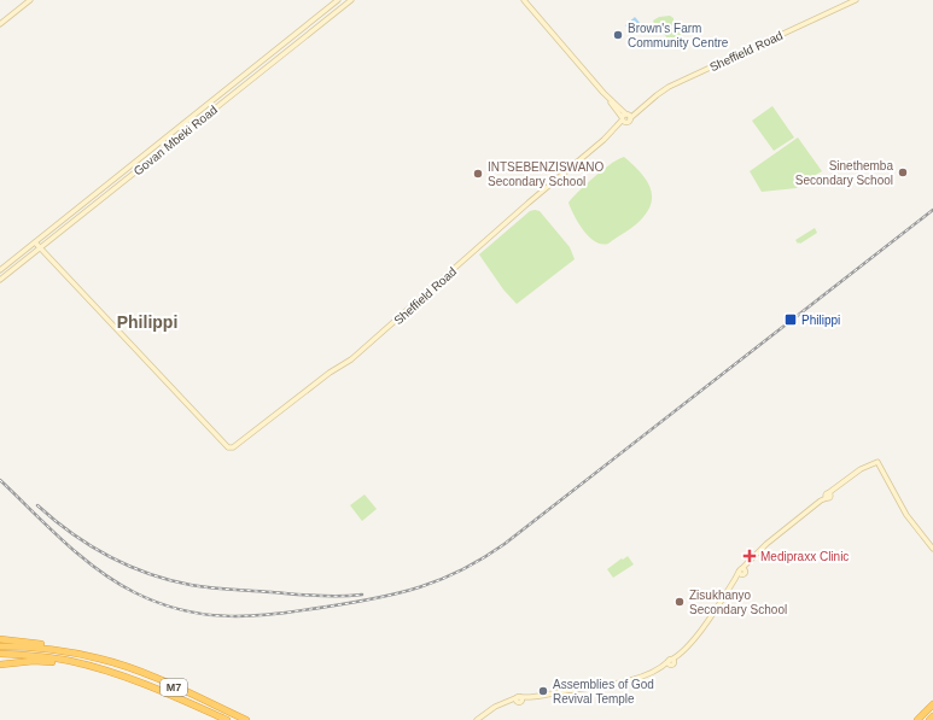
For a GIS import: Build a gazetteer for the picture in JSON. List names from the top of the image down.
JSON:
{
  "streets": {
    "highway": ["M7"],
    "street": ["Sheffield Road", "Govan Mbeki Road"]
  },
  "crossings": [
    ["Sheffield Road", "Govan Mbeki Road"]
  ],
  "districts": ["Philippi"],
  "places": {
    "other": [
      "Brown's Farm Community Centre",
      "Sinethemba Secondary School",
      "INTSEBENZISWANO Secondary School",
      "Zisukhanyo Secondary School",
      "Assemblies of God Revival Temple"
    ],
    "transit": ["Philippi"],
    "health": ["Medipraxx Clinic"]
  }
}
